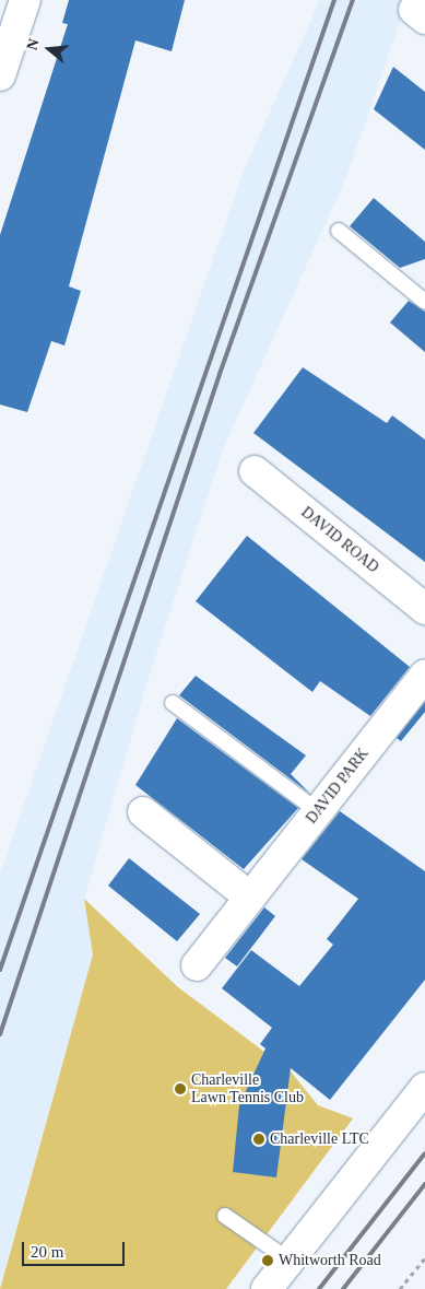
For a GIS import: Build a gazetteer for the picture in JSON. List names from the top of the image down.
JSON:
{
  "streets": {
    "street": ["DAVID ROAD", "DAVID PARK"]
  },
  "places": ["Charleville Lawn Tennis Club", "Charleville LTC", "Whitworth Road"],
  "scale_bar": "20 m",
  "north": "left"
}
